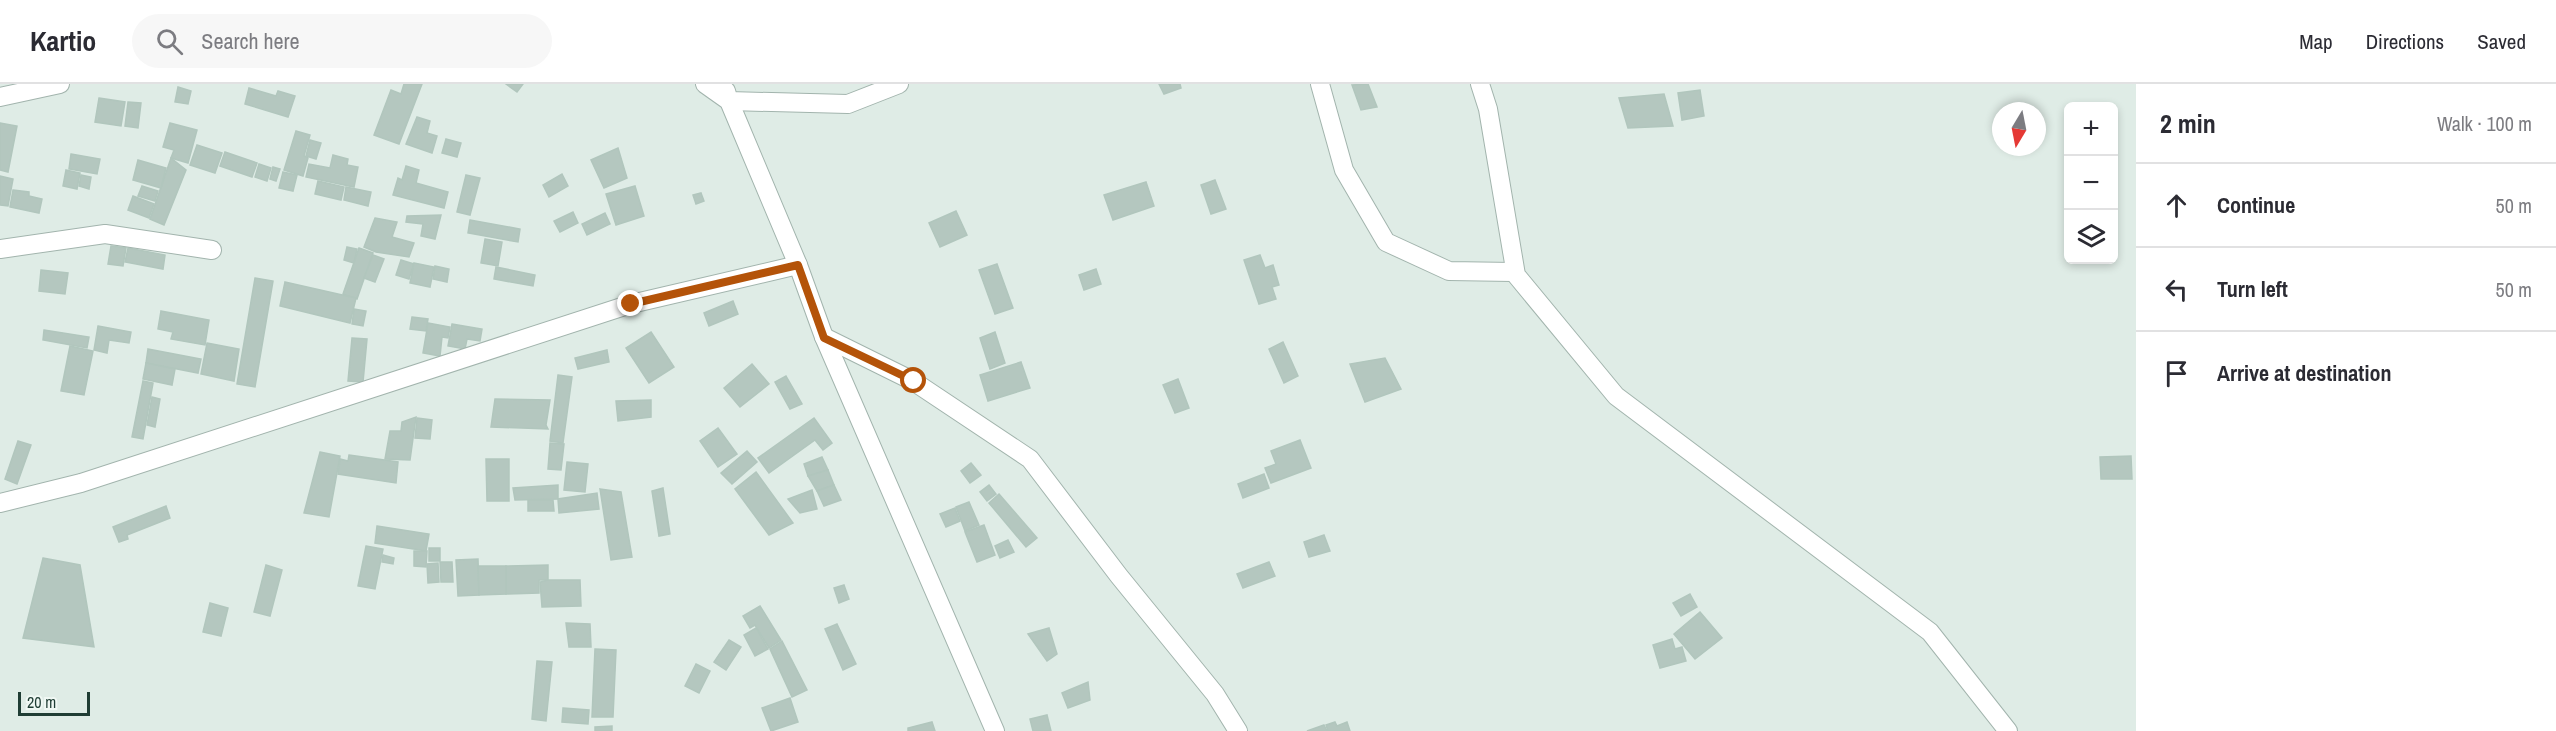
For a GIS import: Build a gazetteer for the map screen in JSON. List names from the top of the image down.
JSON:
{
  "scale_bar": "20 m",
  "north": "bottom",
  "page": {
    "header": "Kartio",
    "search": "Search here",
    "nav": ["Map", "Directions", "Saved"],
    "heading": ["2 min", "Walk · 100 m"],
    "map_buttons": ["+", "−"],
    "list": [
      ["Continue", "50 m"],
      ["Turn left", "50 m"],
      "Arrive at destination"
    ],
    "scale": "20 m"
  }
}
